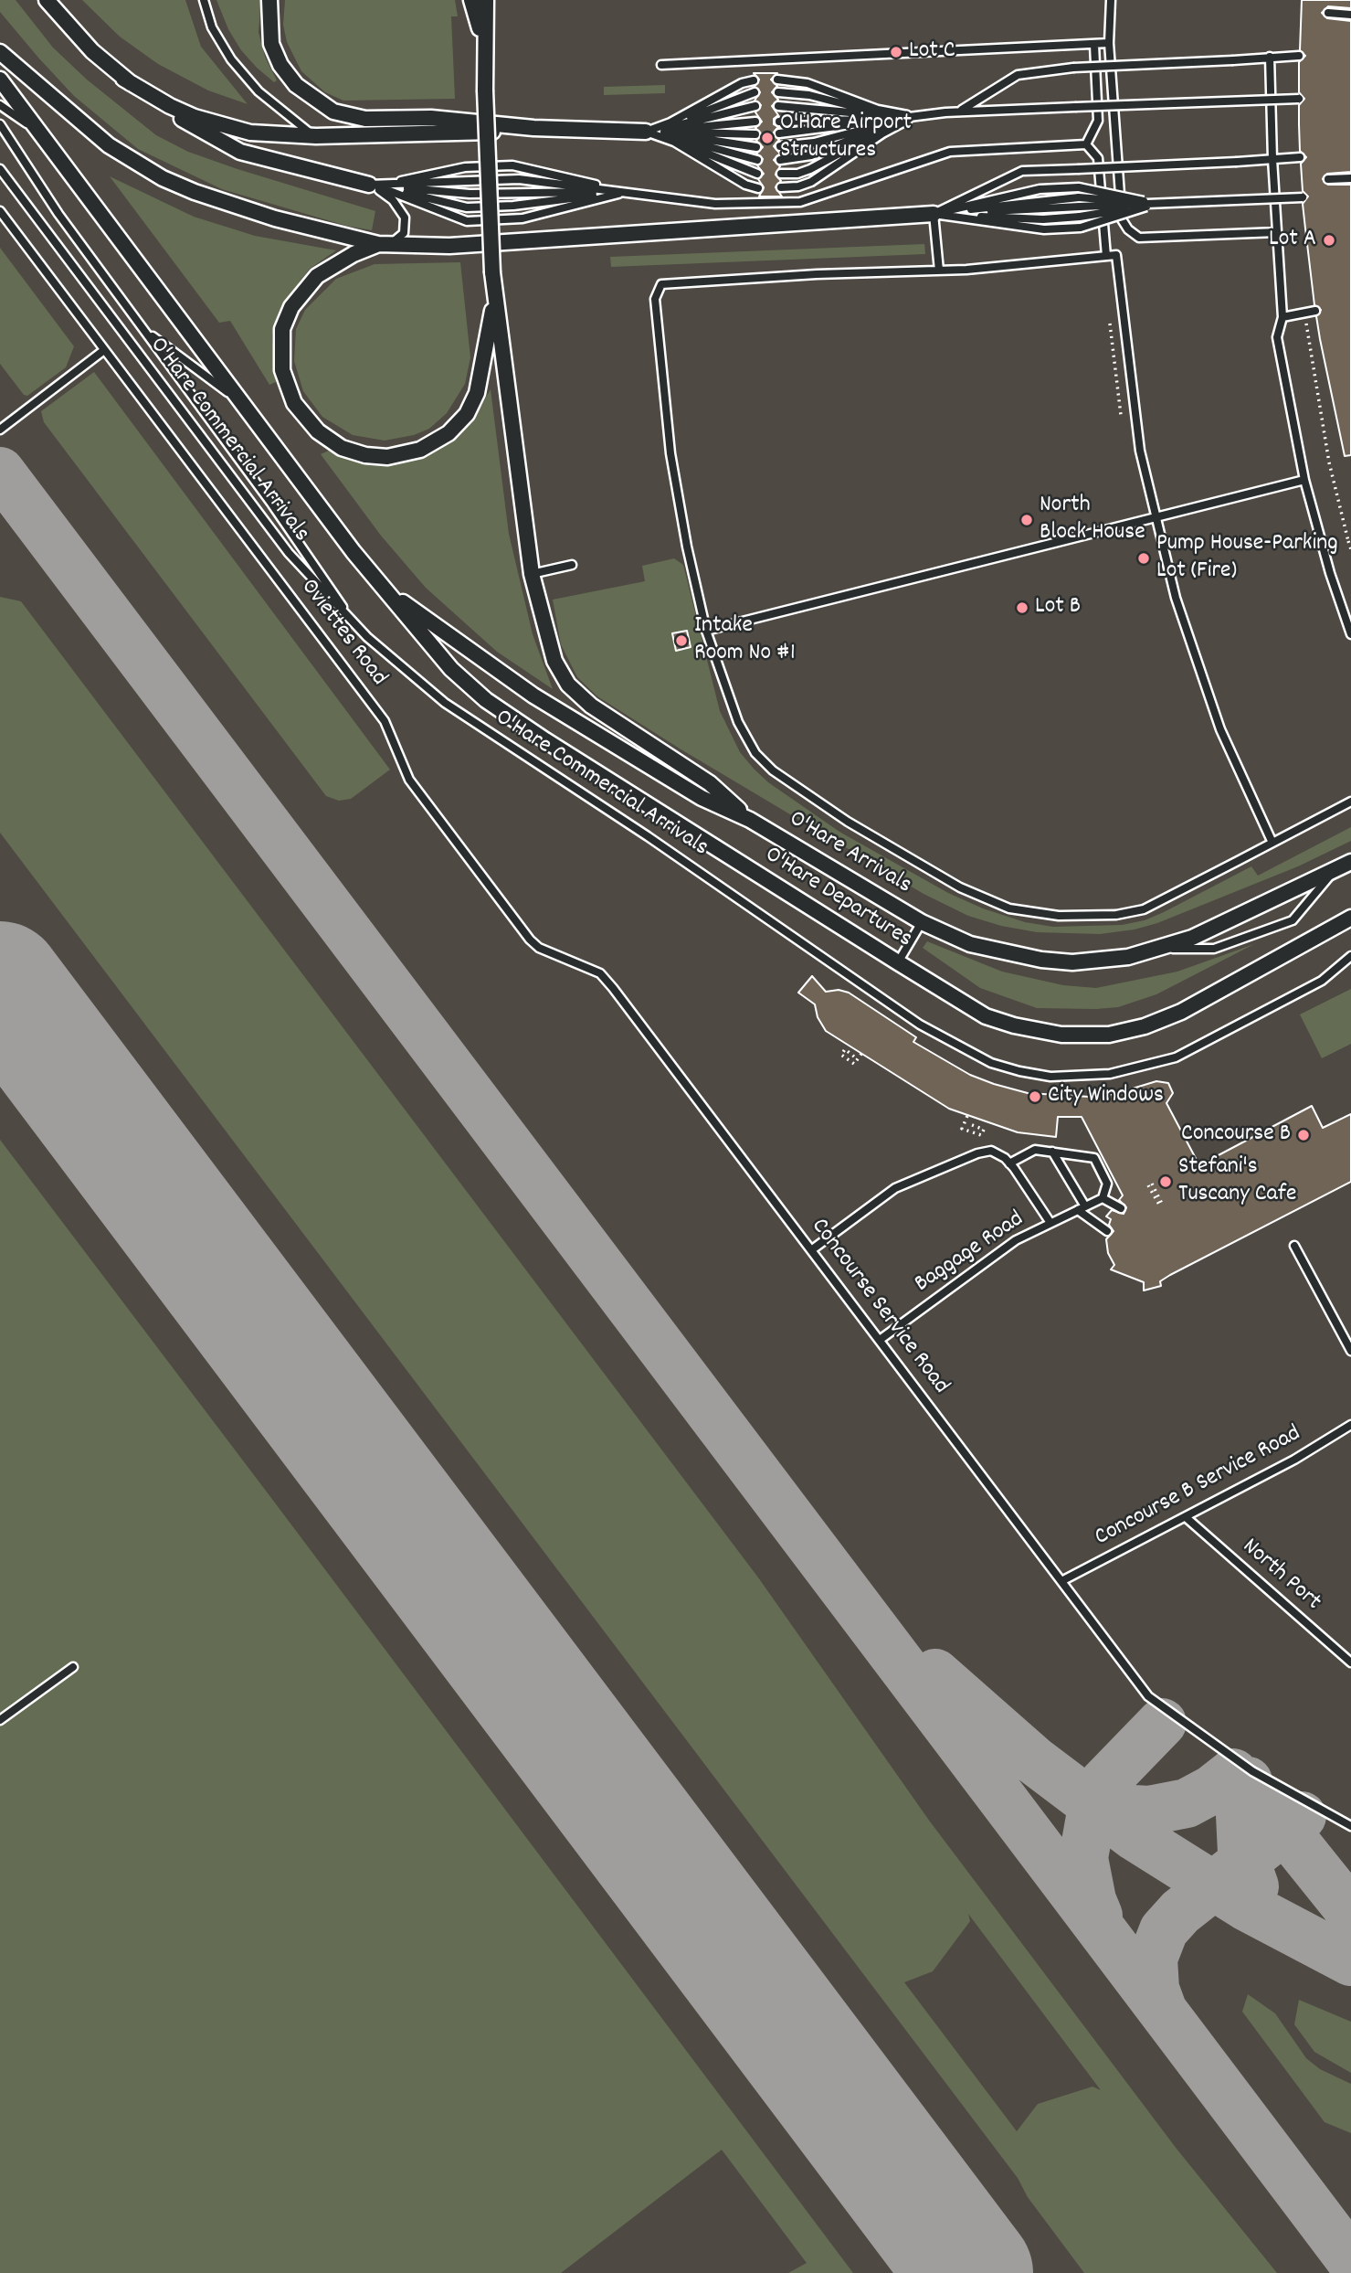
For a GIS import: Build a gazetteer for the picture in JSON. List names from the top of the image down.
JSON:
{
  "streets": {
    "street": ["O'Hare Arrivals", "O'Hare Departures"],
    "lane": [
      "O'Hare Commercial Arrivals",
      "Oviettes Road",
      "Baggage Road",
      "Concourse Service Road",
      "Concourse B Service Road",
      "North Port"
    ]
  },
  "crossings": [
    ["Oviettes Road", "Concourse Service Road"],
    ["O'Hare Arrivals", "O'Hare Departures"],
    ["Baggage Road", "Concourse Service Road"],
    ["Concourse Service Road", "Concourse B Service Road"],
    ["Concourse B Service Road", "North Port"]
  ],
  "places": [
    "Lot C",
    "O'Hare Airport Structures",
    "Lot A",
    "North Block House",
    "Pump House-Parking Lot (Fire)",
    "Lot B",
    "Intake Room No #1",
    "City Windows",
    "Concourse B",
    "Stefani's Tuscany Cafe"
  ]
}
